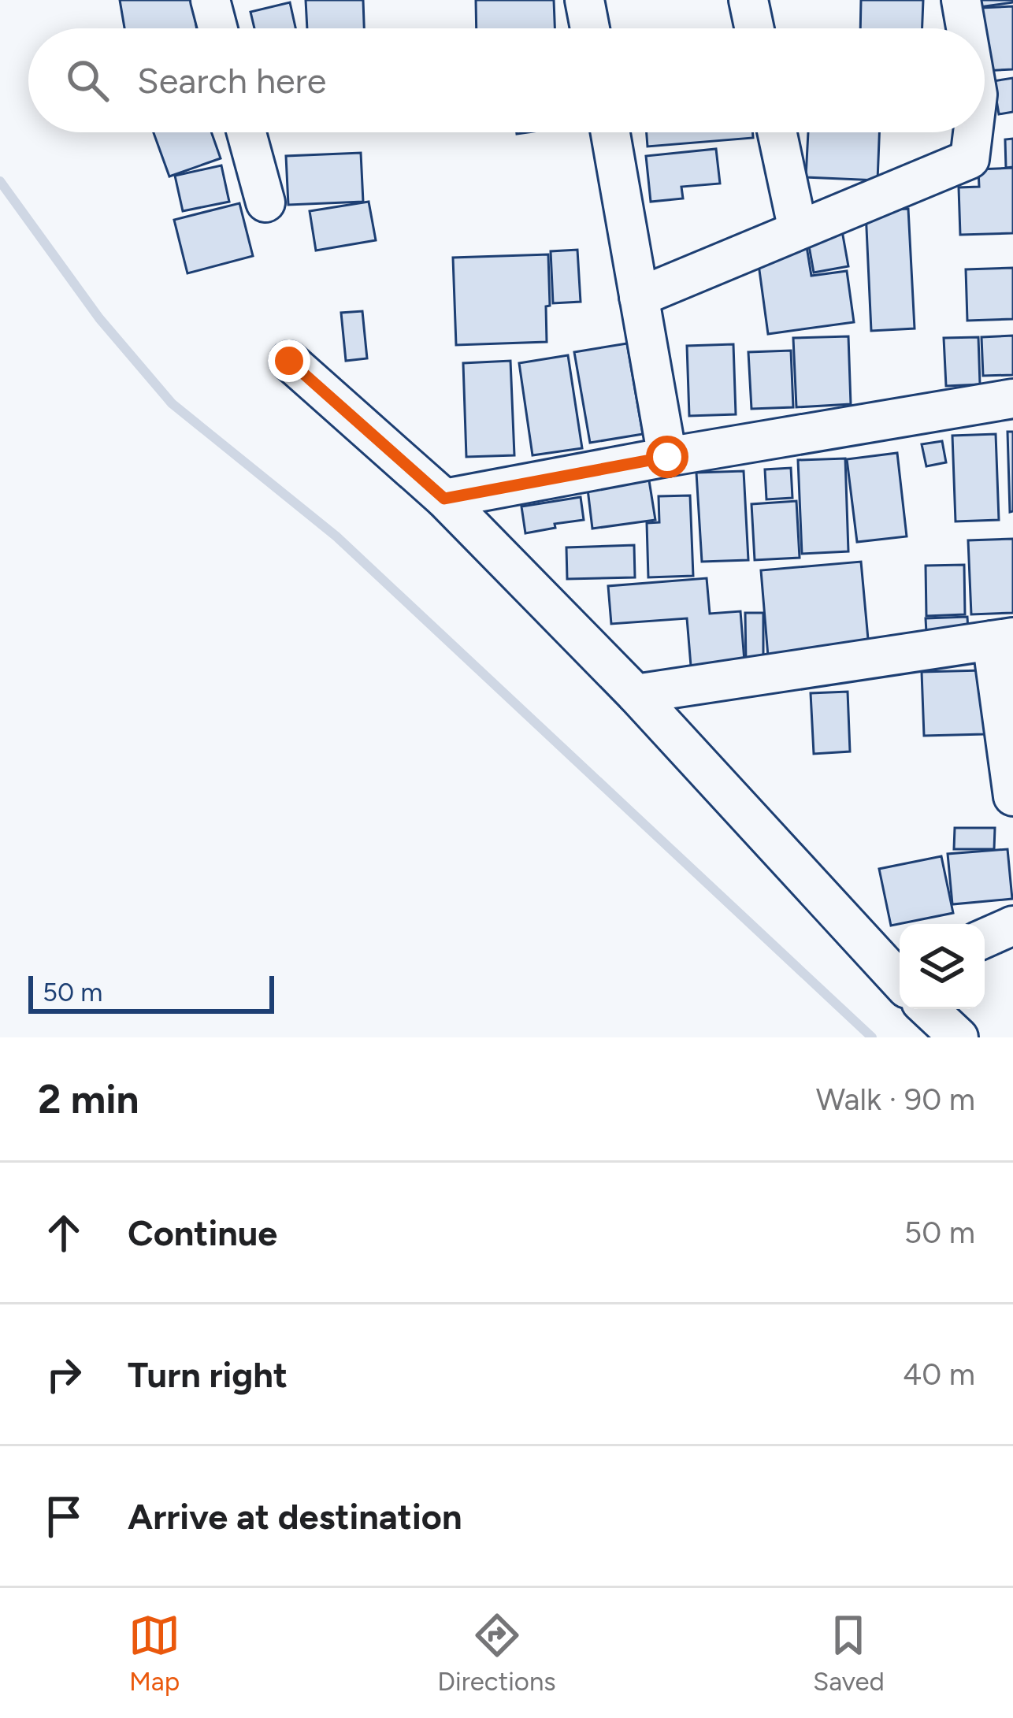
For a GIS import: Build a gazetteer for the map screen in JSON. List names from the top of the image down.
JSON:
{
  "scale_bar": "50 m",
  "page": {
    "search": "Search here",
    "scale": "50 m",
    "heading": ["2 min", "Walk · 90 m"],
    "list": [
      ["Continue", "50 m"],
      ["Turn right", "40 m"],
      "Arrive at destination"
    ],
    "nav": ["Map", "Directions", "Saved"]
  }
}
